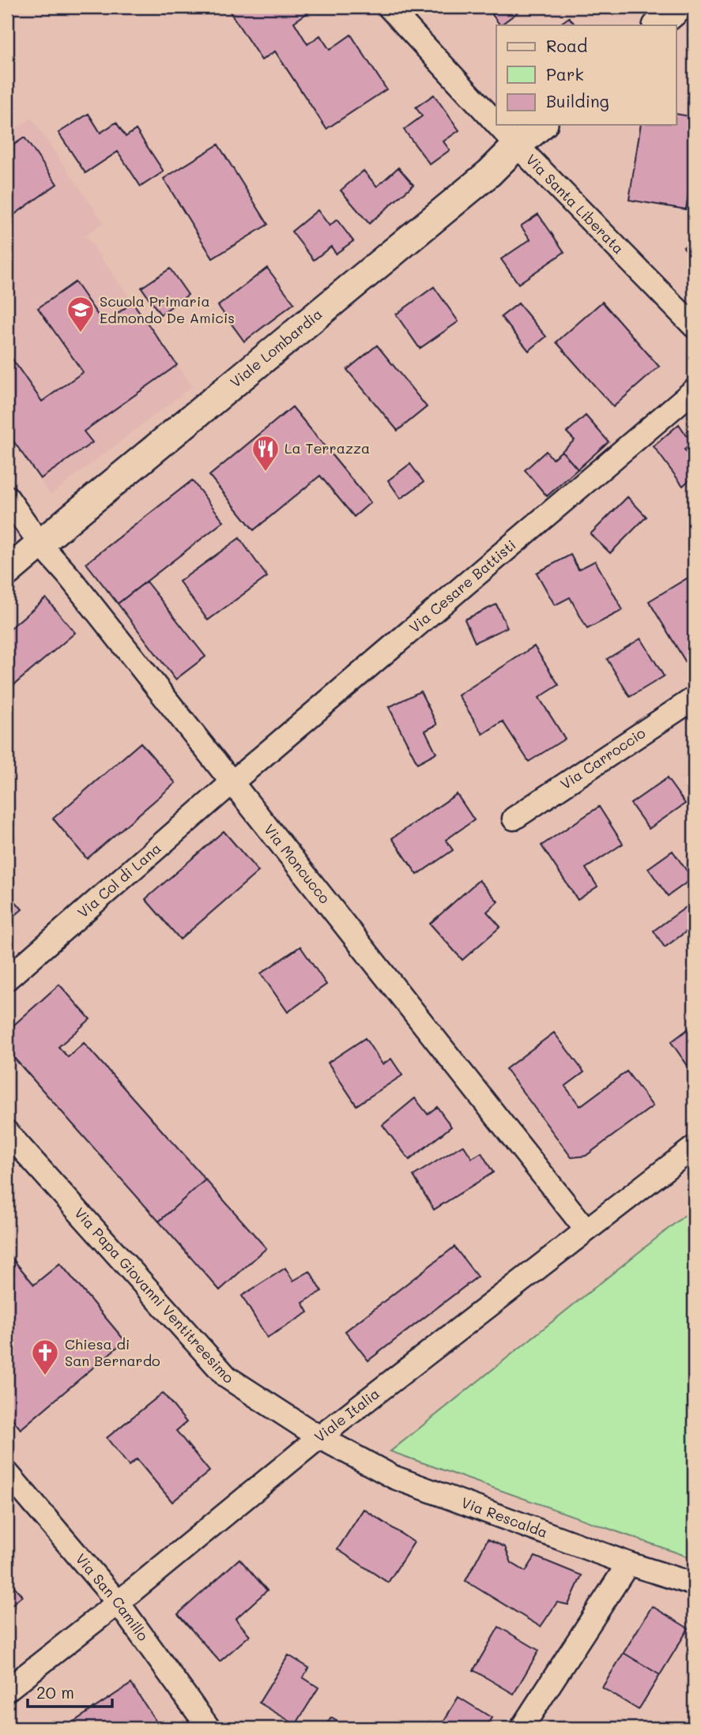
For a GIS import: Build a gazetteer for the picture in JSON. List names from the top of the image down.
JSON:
{
  "streets": {
    "street": [
      "Via Santa Liberata",
      "Viale Lombardia",
      "Via Cesare Battisti",
      "Via Carroccio",
      "Via Moncucco",
      "Via Col di Lana",
      "Via Papa Giovanni Ventitreesimo",
      "Viale Italia",
      "Via Rescalda",
      "Via San Camillo"
    ]
  },
  "crossings": [
    ["Via Santa Liberata", "Viale Lombardia"],
    ["Viale Lombardia", "Via Moncucco"],
    ["Via Cesare Battisti", "Via Moncucco"],
    ["Via Cesare Battisti", "Via Col di Lana"],
    ["Via Moncucco", "Via Col di Lana"],
    ["Via Moncucco", "Viale Italia"],
    ["Via Papa Giovanni Ventitreesimo", "Viale Italia"],
    ["Via Papa Giovanni Ventitreesimo", "Via Rescalda"],
    ["Viale Italia", "Via Rescalda"],
    ["Viale Italia", "Via San Camillo"]
  ],
  "places": {
    "school or university": ["Scuola Primaria Edmondo De Amicis"],
    "restaurant": ["La Terrazza"],
    "church": ["Chiesa di San Bernardo"]
  },
  "legend": ["Road", "Park", "Building"],
  "scale_bar": "20 m"
}
